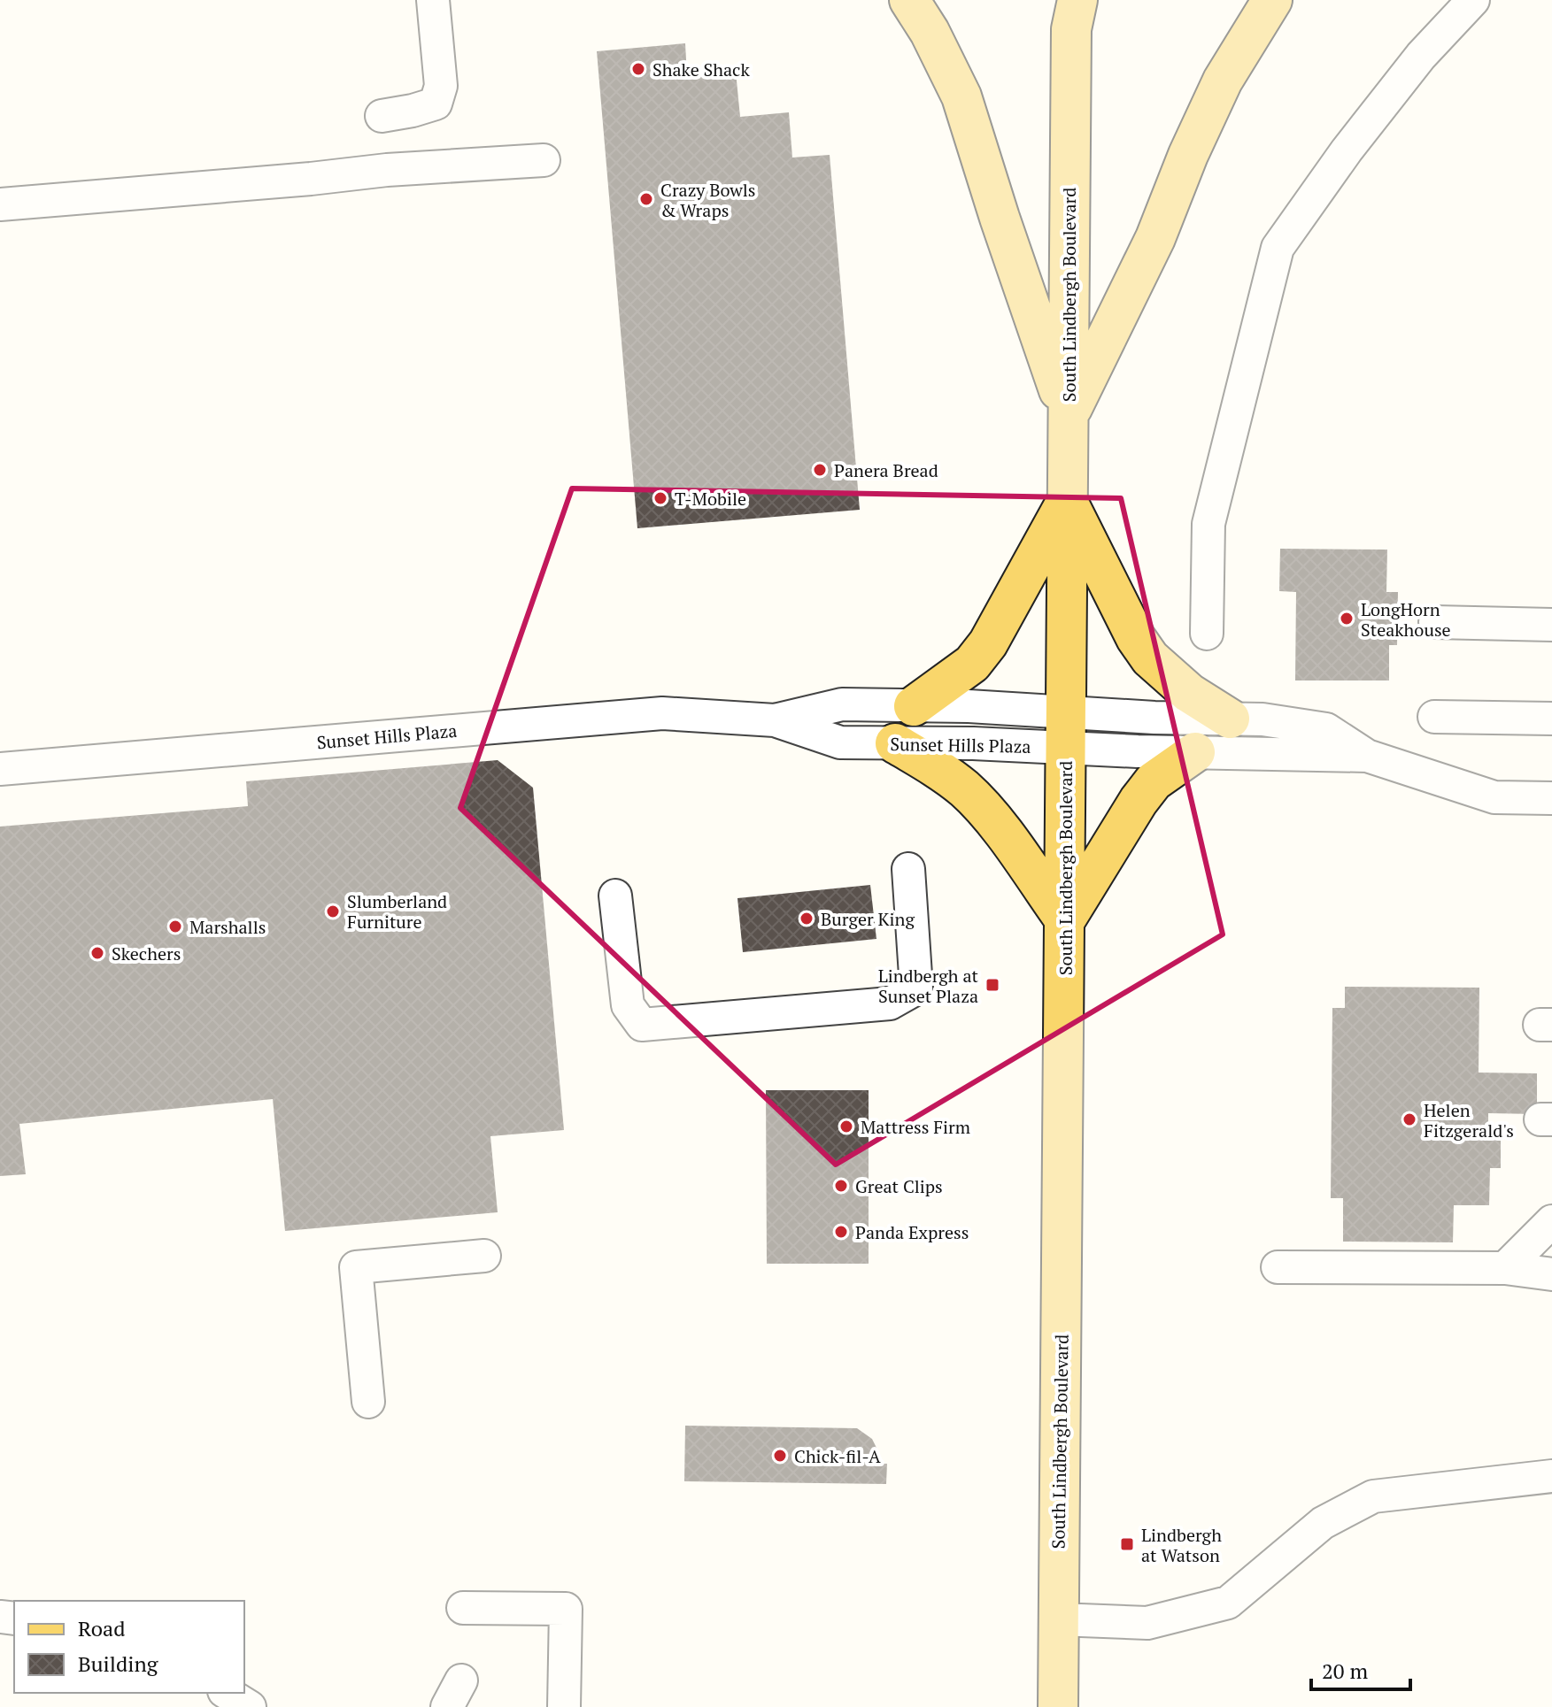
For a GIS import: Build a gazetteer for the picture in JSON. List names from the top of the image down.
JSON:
{
  "streets": {
    "main road": ["South Lindbergh Boulevard"],
    "street": ["Sunset Hills Plaza"]
  },
  "crossings": [
    ["South Lindbergh Boulevard", "Sunset Hills Plaza"]
  ],
  "places": {
    "other": [
      "Shake Shack",
      "Crazy Bowls & Wraps",
      "Panera Bread",
      "T-Mobile",
      "LongHorn Steakhouse",
      "Slumberland Furniture",
      "Burger King",
      "Marshalls",
      "Skechers",
      "Helen Fitzgerald's",
      "Mattress Firm",
      "Great Clips",
      "Panda Express",
      "Chick-fil-A"
    ],
    "transit": ["Lindbergh at Sunset Plaza", "Lindbergh at Watson"]
  },
  "legend": ["Road", "Building"],
  "scale_bar": "20 m"
}
